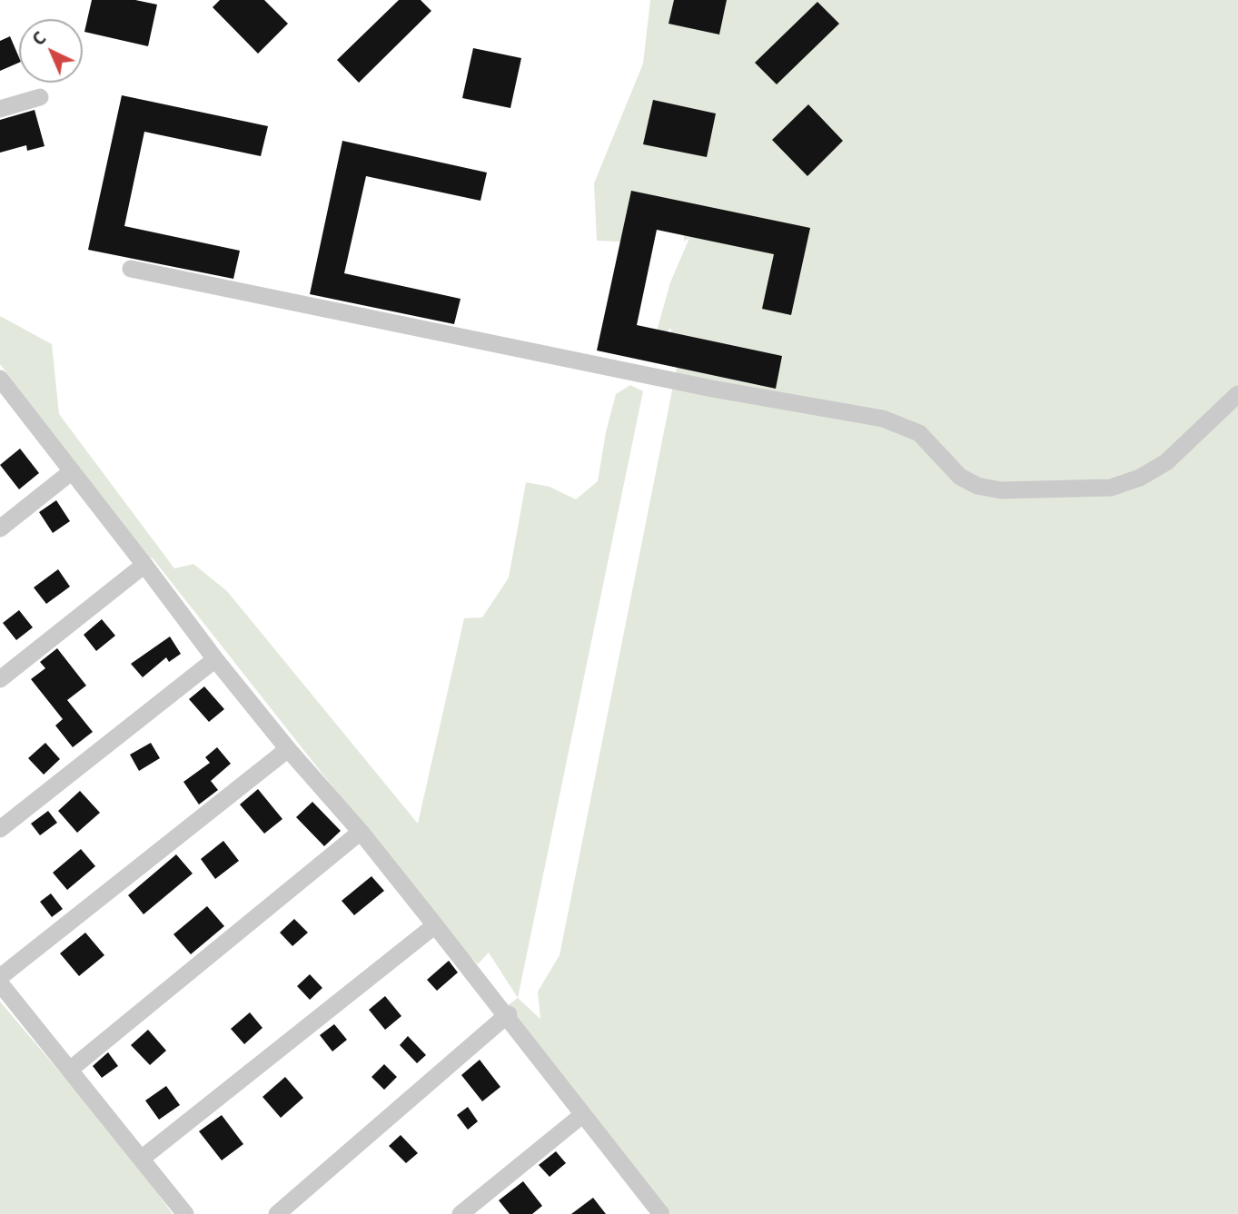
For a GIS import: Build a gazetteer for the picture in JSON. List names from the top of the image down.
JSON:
{
  "north": "top left"
}
